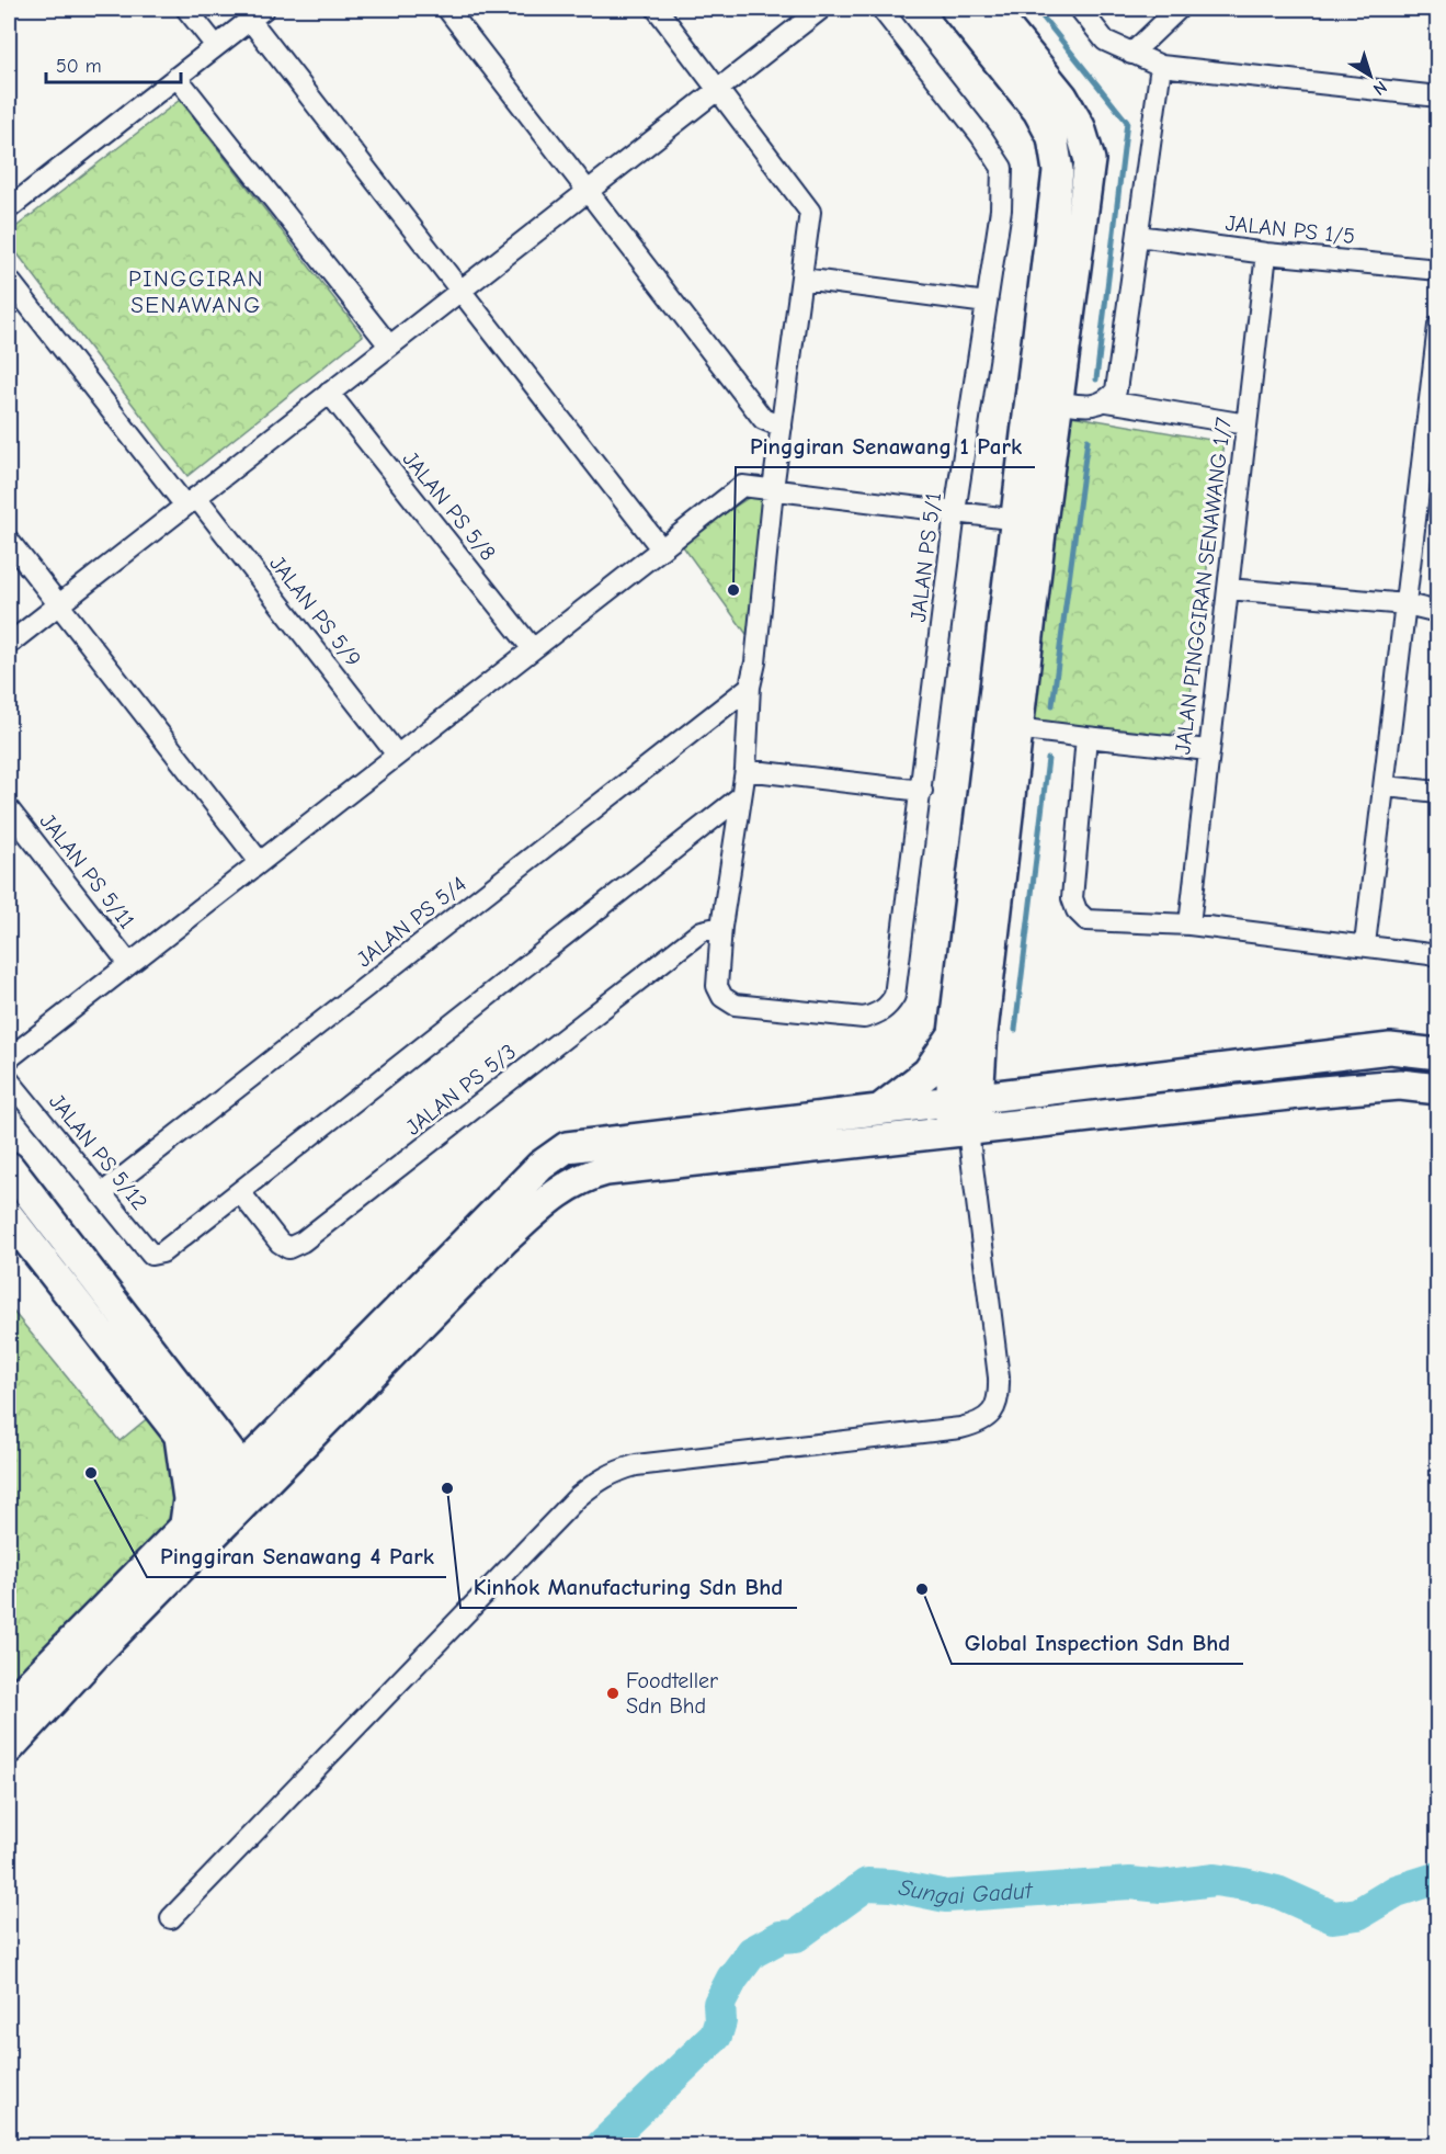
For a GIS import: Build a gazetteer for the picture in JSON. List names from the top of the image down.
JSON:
{
  "streets": {
    "street": [
      "JALAN PS 1/5",
      "JALAN PS 5/8",
      "JALAN PS 5/1",
      "JALAN PINGGIRAN SENAWANG 1/7",
      "JALAN PS 5/9",
      "JALAN PS 5/11",
      "JALAN PS 5/4",
      "JALAN PS 5/3",
      "JALAN PS 5/12"
    ]
  },
  "crossings": [
    ["JALAN PS 1/5", "JALAN PINGGIRAN SENAWANG 1/7"],
    ["JALAN PS 5/1", "JALAN PS 5/3"],
    ["JALAN PS 5/4", "JALAN PS 5/12"],
    ["JALAN PS 5/3", "JALAN PS 5/12"]
  ],
  "districts": ["PINGGIRAN SENAWANG"],
  "water": ["Sungai Gadut"],
  "places": [
    "Pinggiran Senawang 1 Park",
    "Pinggiran Senawang 4 Park",
    "Kinhok Manufacturing Sdn Bhd",
    "Global Inspection Sdn Bhd",
    "Foodteller Sdn Bhd"
  ],
  "scale_bar": "50 m",
  "north": "bottom right"
}
